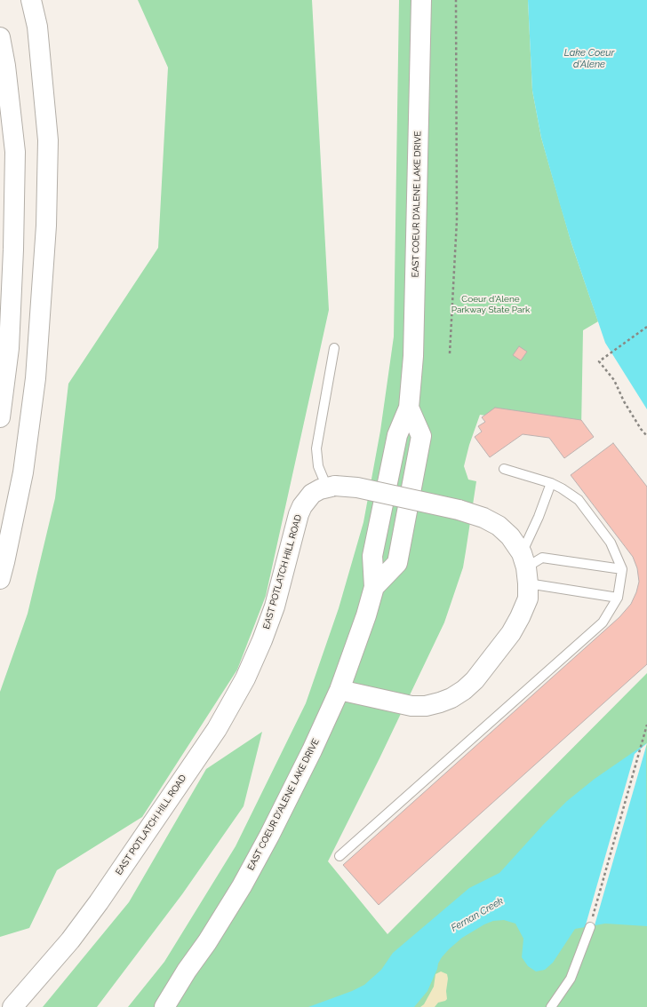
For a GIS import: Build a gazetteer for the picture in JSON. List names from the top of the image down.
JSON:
{
  "streets": {
    "main road": ["EAST COEUR D'ALENE LAKE DRIVE", "EAST POTLATCH HILL ROAD"]
  },
  "water": ["Lake Coeur d'Alene", "Fernan Creek"],
  "parks": ["Coeur d'Alene Parkway State Park"]
}
